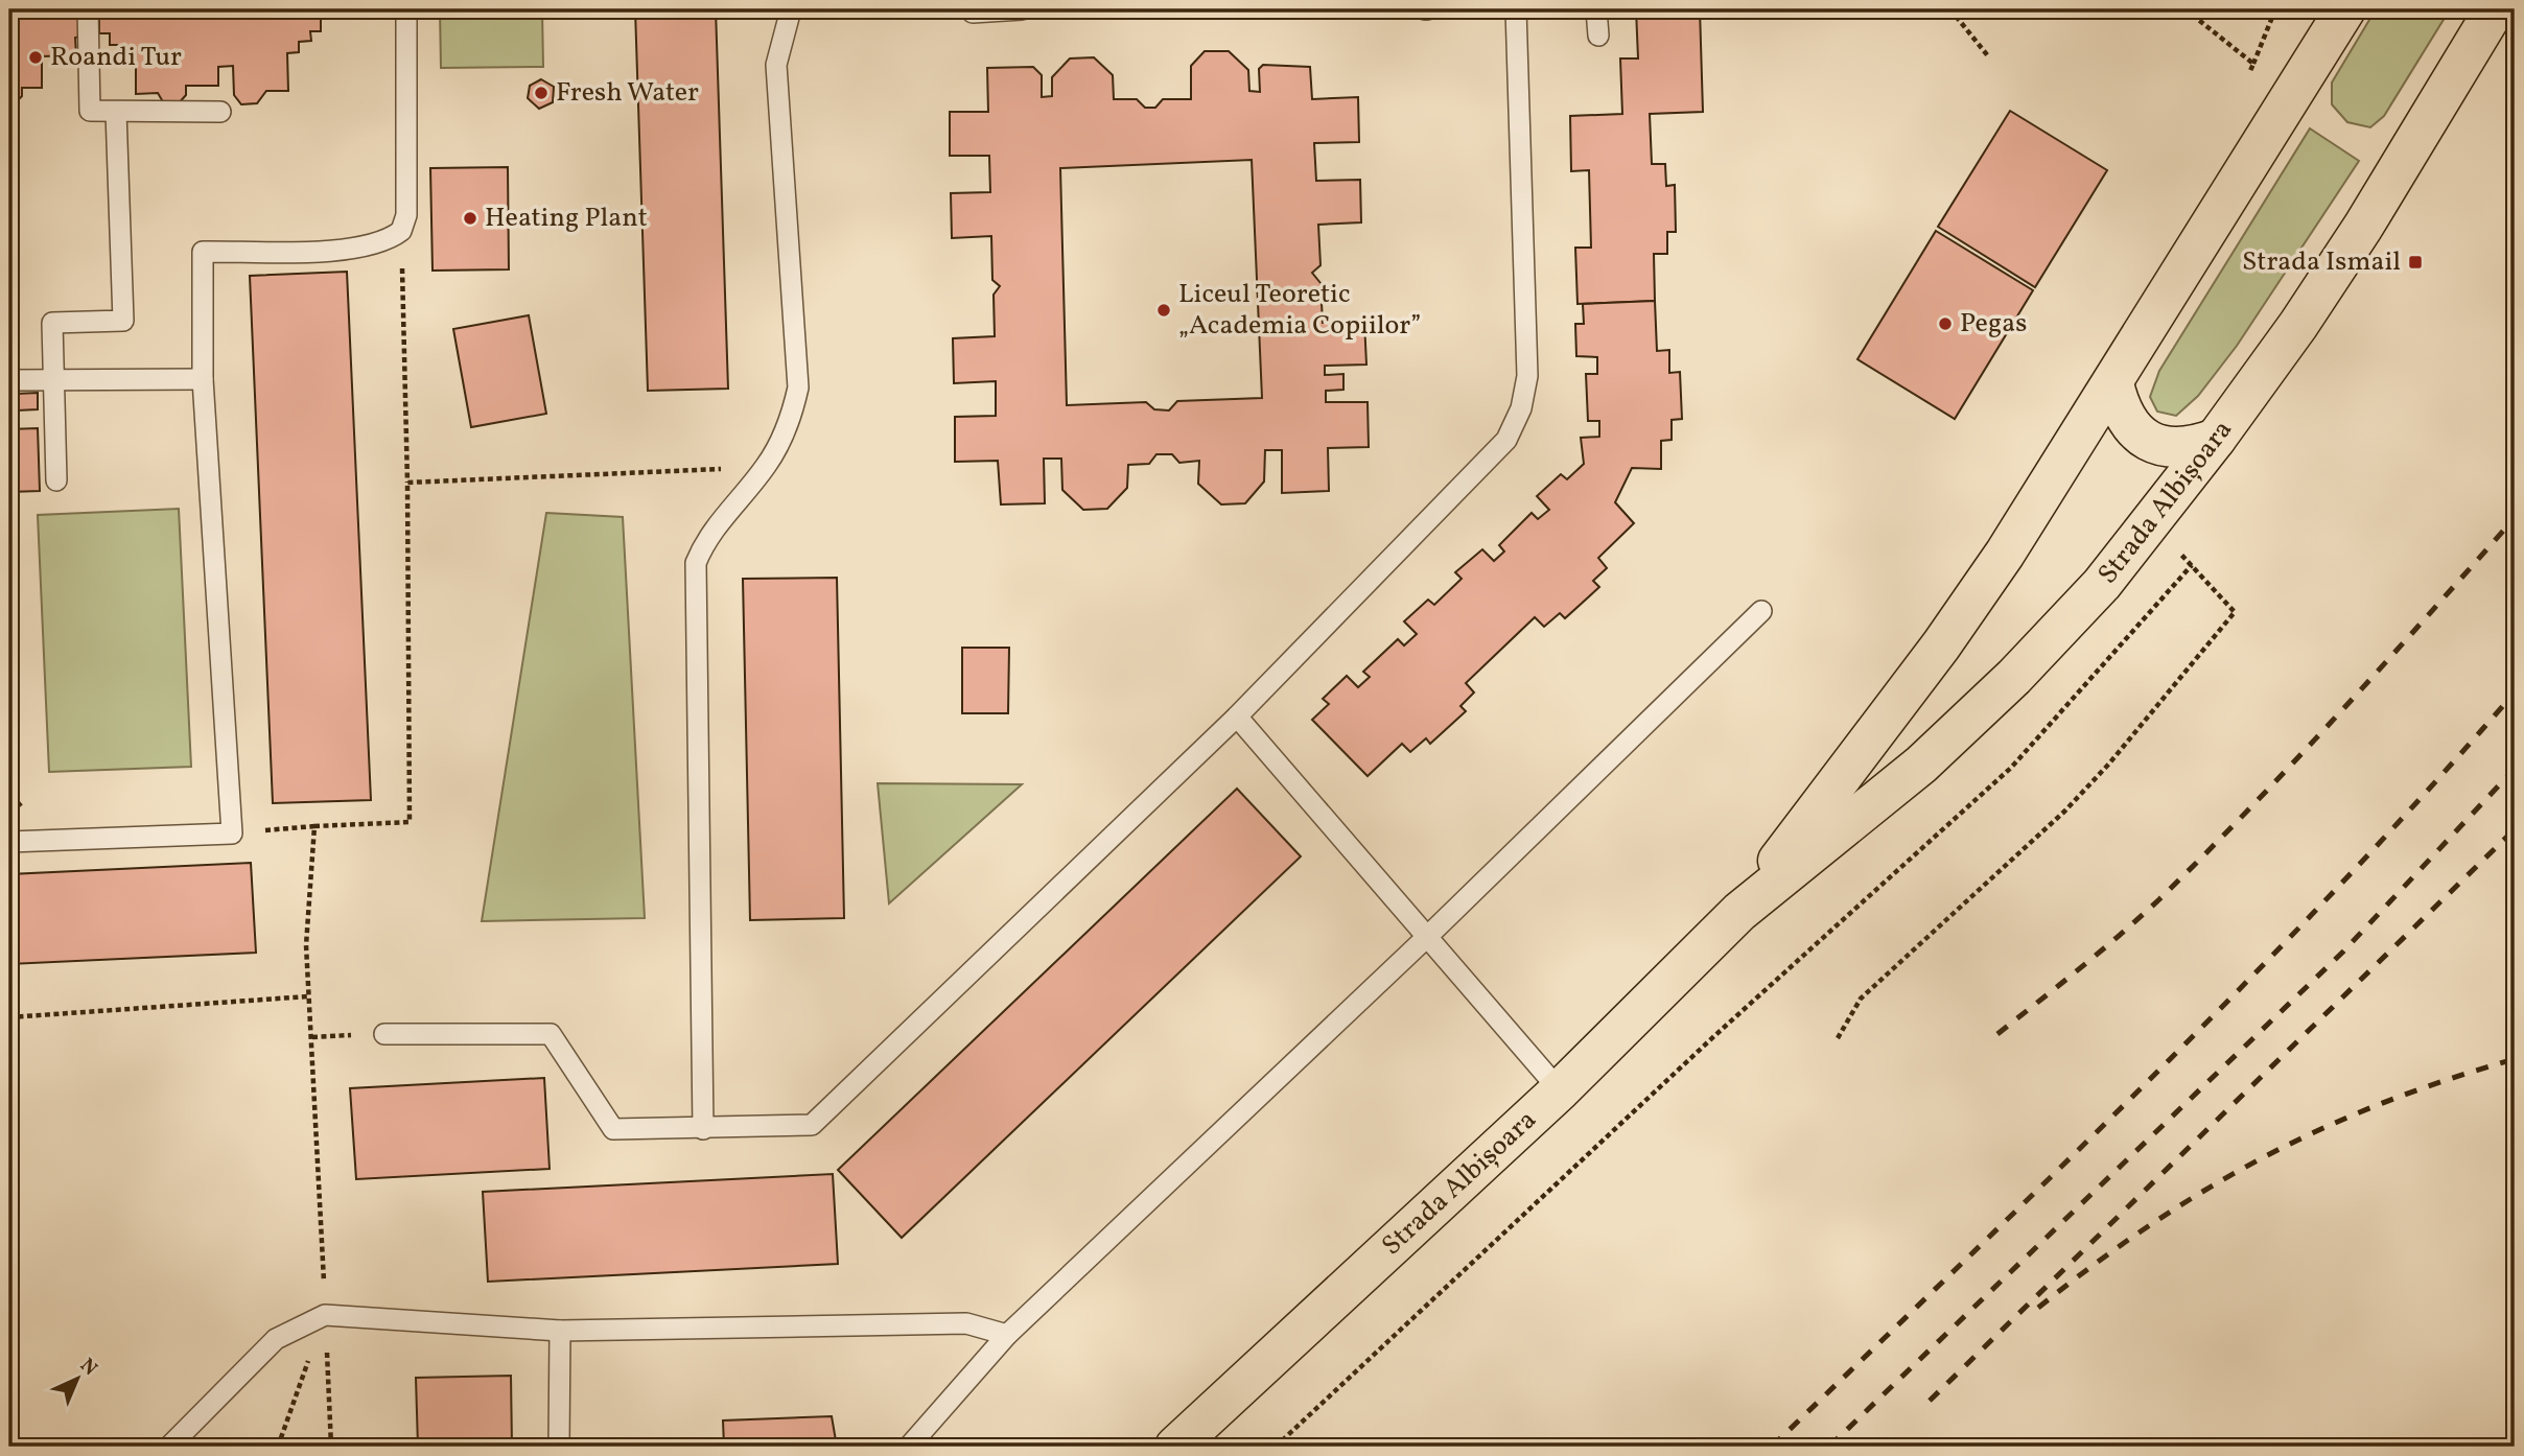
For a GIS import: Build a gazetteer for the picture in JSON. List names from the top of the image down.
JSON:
{
  "streets": {
    "main road": ["Strada Albișoara"]
  },
  "places": {
    "other": [
      "Roandi Tur",
      "Fresh Water",
      "Heating Plant",
      "Liceul Teoretic „Academia Copiilor”",
      "Pegas"
    ],
    "transit": ["Strada Ismail"]
  },
  "north": "top right"
}
